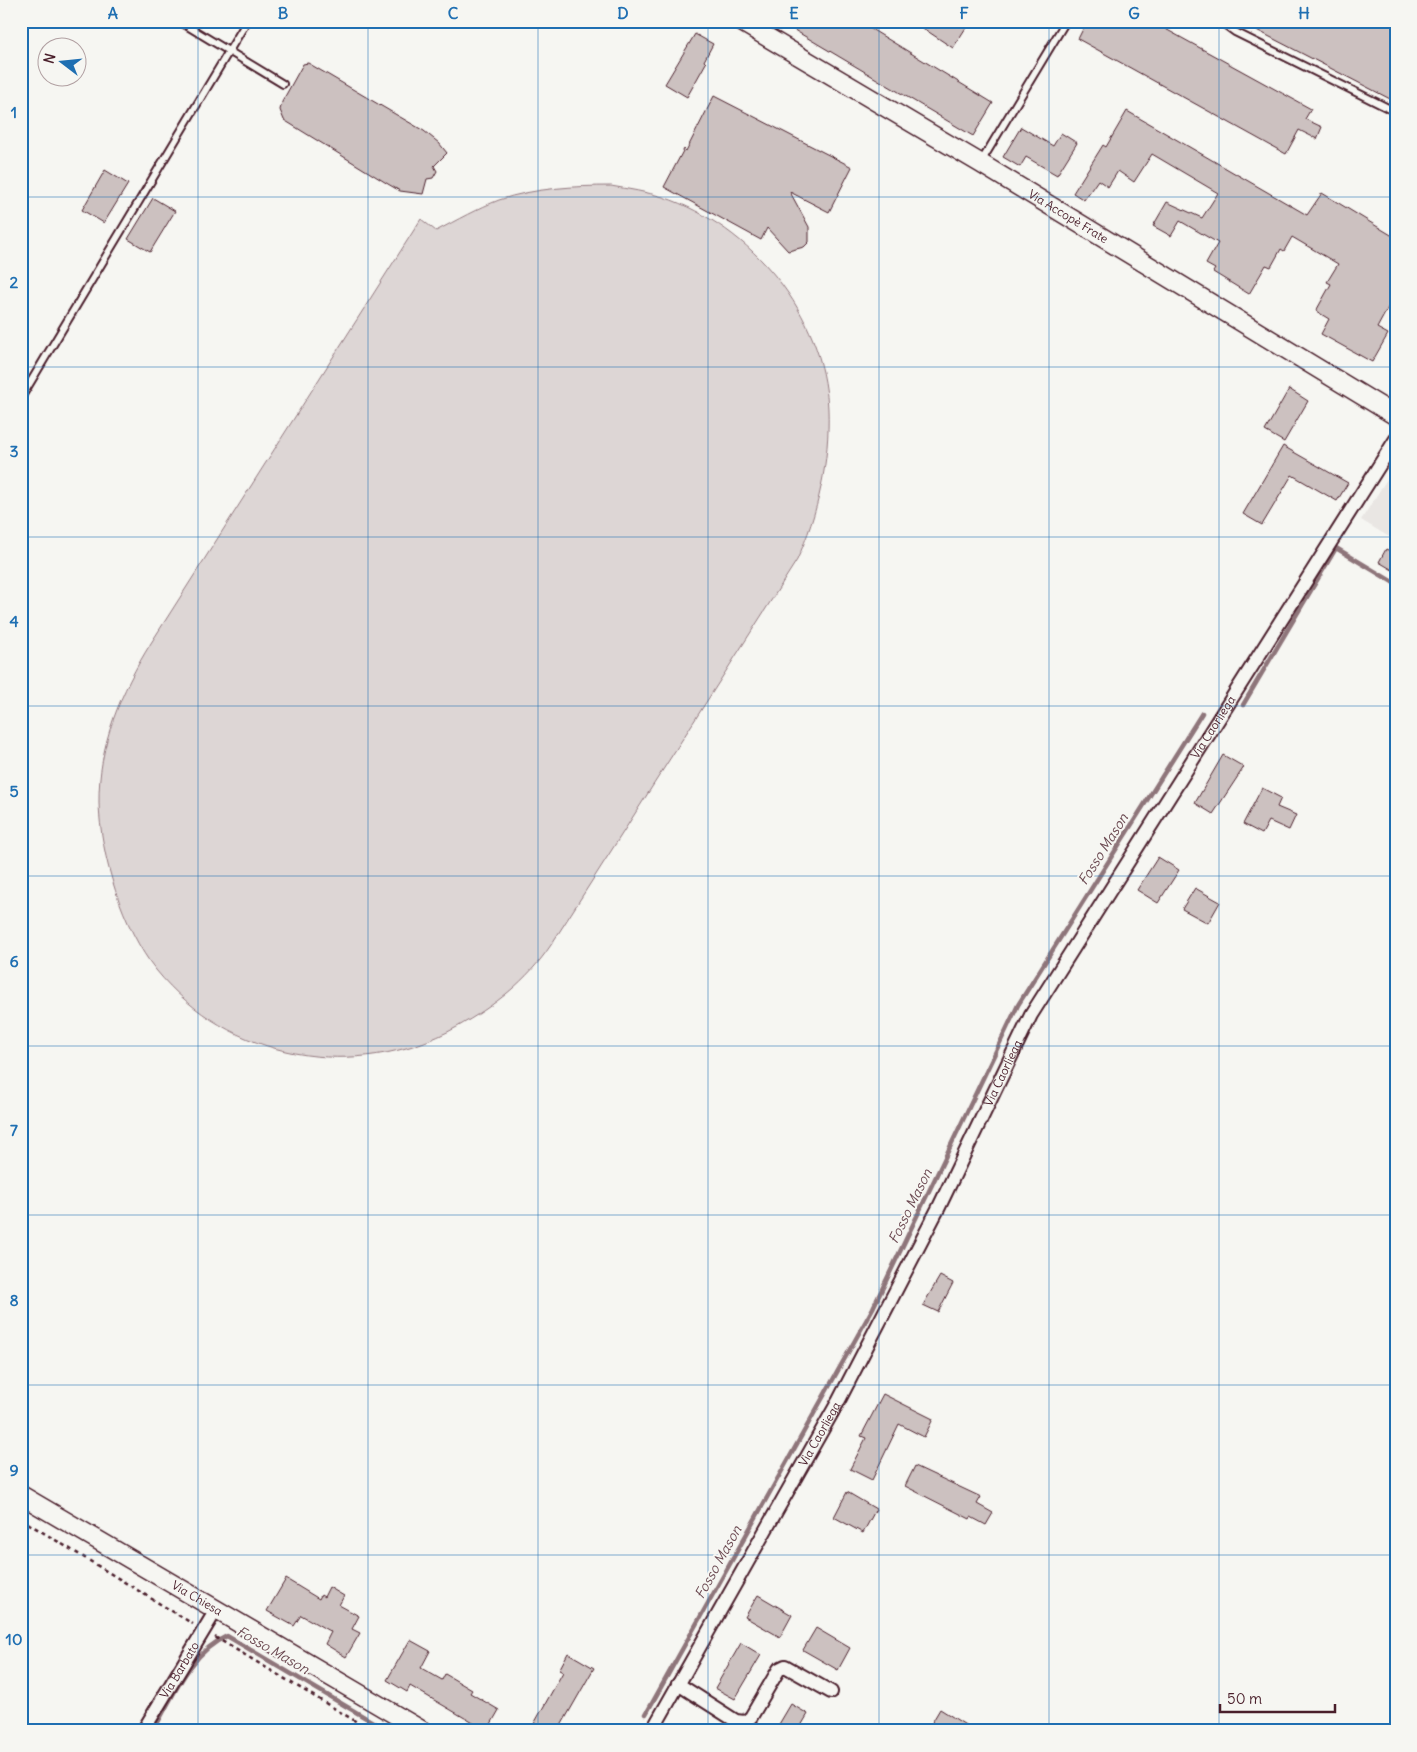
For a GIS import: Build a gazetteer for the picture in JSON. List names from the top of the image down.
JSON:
{
  "streets": {
    "main road": ["Via Accopè Frate", "Via Chiesa"],
    "street": ["Via Caorliega", "Via Barbato"]
  },
  "crossings": [
    ["Via Chiesa", "Via Barbato"]
  ],
  "water": ["Fosso Mason"],
  "scale_bar": "50 m",
  "north": "left",
  "grid": {
    "columns": [
      "A",
      "B",
      "C",
      "D",
      "E",
      "F",
      "G",
      "H"
    ],
    "rows": [
      "1",
      "2",
      "3",
      "4",
      "5",
      "6",
      "7",
      "8",
      "9",
      "10"
    ]
  }
}
